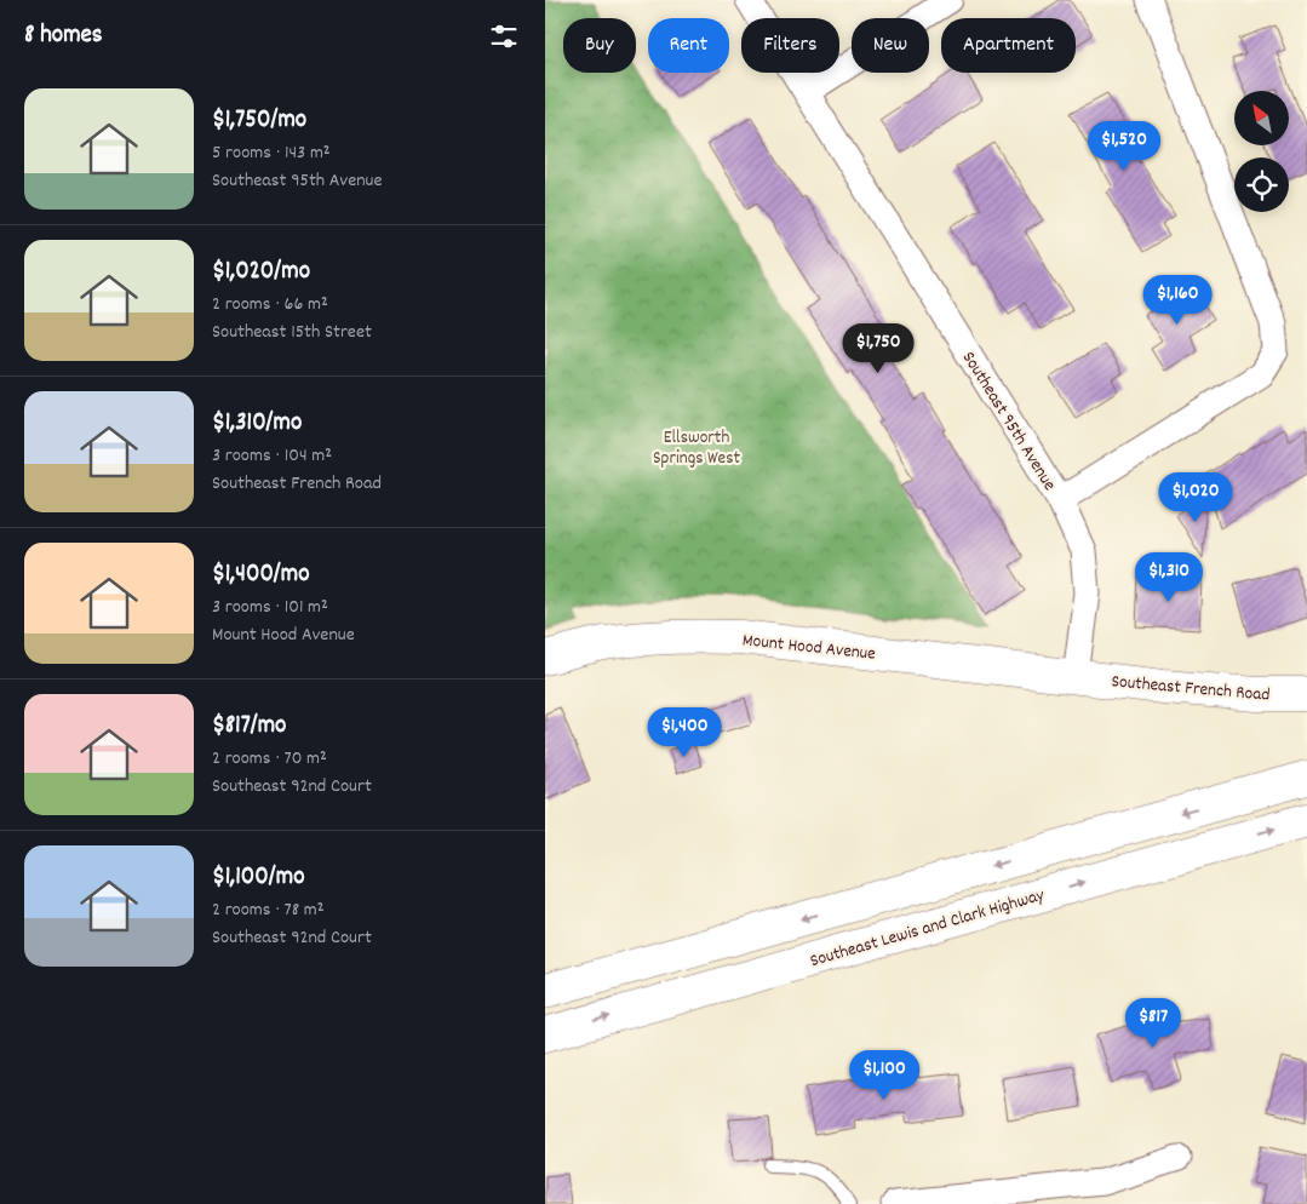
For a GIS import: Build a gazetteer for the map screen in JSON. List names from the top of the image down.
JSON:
{
  "streets": {
    "main road": ["Mount Hood Avenue", "Southeast French Road", "Southeast Lewis and Clark Highway"],
    "street": ["Southeast 95th Avenue"]
  },
  "crossings": [
    ["Southeast 95th Avenue", "Mount Hood Avenue"],
    ["Southeast 95th Avenue", "Southeast French Road"],
    ["Mount Hood Avenue", "Southeast French Road"]
  ],
  "parks": ["Ellsworth Springs West"],
  "north": "top left",
  "page": {
    "heading": "8 homes",
    "chip": [
      "Buy",
      "Rent",
      "Filters",
      "New",
      "Apartment"
    ],
    "list": [
      {
        "name": "$1,750/mo",
        "note": "5 rooms · 143 m² · Southeast 95th Avenue"
      },
      {
        "name": "$1,020/mo",
        "note": "2 rooms · 66 m² · Southeast 15th Street"
      },
      {
        "name": "$1,310/mo",
        "note": "3 rooms · 104 m² · Southeast French Road"
      },
      {
        "name": "$1,400/mo",
        "note": "3 rooms · 101 m² · Mount Hood Avenue"
      },
      {
        "name": "$817/mo",
        "note": "2 rooms · 70 m² · Southeast 92nd Court"
      },
      {
        "name": "$1,100/mo",
        "note": "2 rooms · 78 m² · Southeast 92nd Court"
      }
    ],
    "price": [
      "$1,520",
      "$1,160",
      "$1,750",
      "$1,020",
      "$1,310",
      "$1,400",
      "$817",
      "$1,100"
    ]
  }
}
